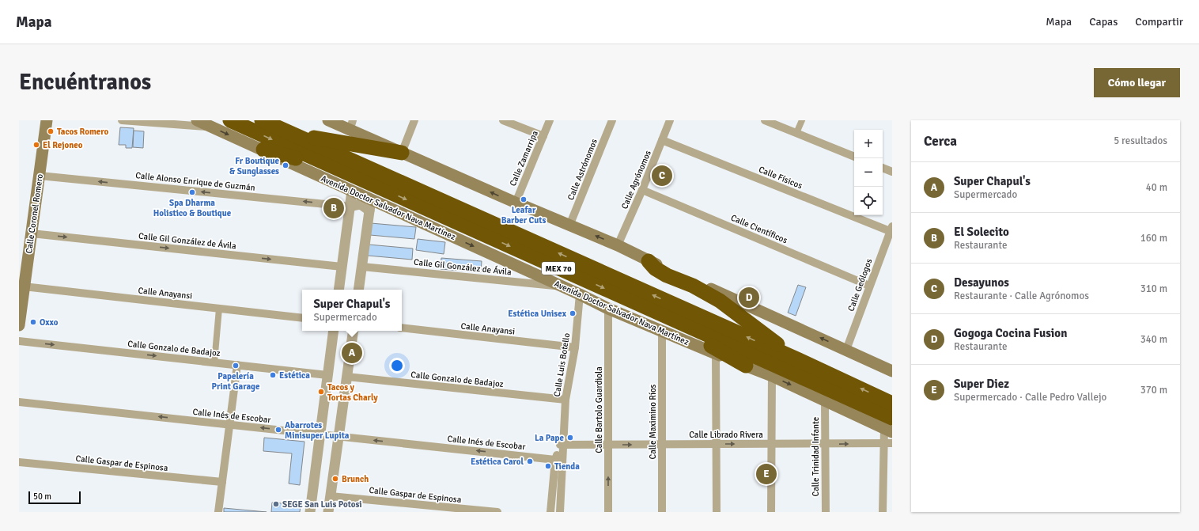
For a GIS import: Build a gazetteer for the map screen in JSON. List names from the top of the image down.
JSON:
{
  "streets": {
    "highway": ["Avenida Doctor Salvador Nava Martínez", "MEX 70"],
    "main road": ["Calle Coronel Romero"],
    "street": [
      "Calle Zamarripa",
      "Calle Astrónomos",
      "Calle Físicos",
      "Calle Agrónomos",
      "Calle Alonso Enrique de Guzmán",
      "Calle Científicos",
      "Calle Gil González de Ávila",
      "Calle Geólogos",
      "Calle Anayansi",
      "Calle Gonzalo de Badajoz",
      "Calle Luis Botello",
      "Calle Bartolo Guardiola",
      "Calle Inés de Escobar",
      "Calle Maximino Ríos",
      "Calle Librado Rivera",
      "Calle Trinidad Infante",
      "Calle Gaspar de Espinosa"
    ]
  },
  "crossings": [
    ["Calle Físicos", "Calle Agrónomos"],
    ["Calle Físicos", "Calle Geólogos"],
    ["Calle Agrónomos", "Calle Científicos"],
    ["Calle Alonso Enrique de Guzmán", "Calle Coronel Romero"],
    ["Avenida Doctor Salvador Nava Martínez", "Calle Gil González de Ávila"],
    ["Avenida Doctor Salvador Nava Martínez", "MEX 70"],
    ["Avenida Doctor Salvador Nava Martínez", "Calle Luis Botello"],
    ["Avenida Doctor Salvador Nava Martínez", "Calle Bartolo Guardiola"],
    ["Avenida Doctor Salvador Nava Martínez", "Calle Maximino Ríos"],
    ["Avenida Doctor Salvador Nava Martínez", "Calle Trinidad Infante"],
    ["Calle Coronel Romero", "Calle Gil González de Ávila"],
    ["Calle Coronel Romero", "Calle Anayansi"],
    ["Calle Científicos", "Calle Geólogos"],
    ["Calle Anayansi", "Calle Luis Botello"],
    ["Calle Gonzalo de Badajoz", "Calle Luis Botello"],
    ["Calle Luis Botello", "Calle Inés de Escobar"],
    ["Calle Luis Botello", "Calle Librado Rivera"],
    ["Calle Bartolo Guardiola", "Calle Librado Rivera"],
    ["Calle Maximino Ríos", "Calle Librado Rivera"],
    ["Calle Librado Rivera", "Calle Trinidad Infante"]
  ],
  "one_way": [
    "Calle Alonso Enrique de Guzmán",
    "Calle Gil González de Ávila",
    "Calle Gonzalo de Badajoz",
    "Calle Inés de Escobar",
    "Calle Librado Rivera"
  ],
  "places": [
    "Tacos Romero",
    "El Rejoneo",
    "Fr Boutique & Sunglasses",
    "Spa Dharma Holistico & Boutique",
    "Leafar Barber Cuts",
    "Estética Unisex",
    "Oxxo",
    "Papelería Print Garage",
    "Estética",
    "Tacos y Tortas Charly",
    "Abarrotes Minisuper Lupita",
    "La Pape",
    "Estética Carol",
    "Tienda",
    "Brunch",
    "SEGE San Luis Potosi"
  ],
  "scale_bar": "50 m",
  "page": {
    "header": "Mapa",
    "nav": ["Mapa", "Capas", "Compartir"],
    "buttons": "Cómo llegar",
    "title": "Encuéntranos",
    "heading": ["Cerca", "5 resultados"],
    "map_buttons": ["+", "−"],
    "list": [
      {
        "mark": "A",
        "name": "Super Chapul's",
        "note": "Supermercado",
        "value": "40 m"
      },
      {
        "mark": "B",
        "name": "El Solecito",
        "note": "Restaurante",
        "value": "160 m"
      },
      {
        "mark": "C",
        "name": "Desayunos",
        "note": "Restaurante · Calle Agrónomos",
        "value": "310 m"
      },
      {
        "mark": "D",
        "name": "Gogoga Cocina Fusion",
        "note": "Restaurante",
        "value": "340 m"
      },
      {
        "mark": "E",
        "name": "Super Diez",
        "note": "Supermercado · Calle Pedro Vallejo",
        "value": "370 m"
      }
    ],
    "pins": [
      "C",
      "B",
      "D",
      "A",
      "E"
    ],
    "popup": ["Super Chapul's", "Supermercado"],
    "scale": "50 m"
  }
}
